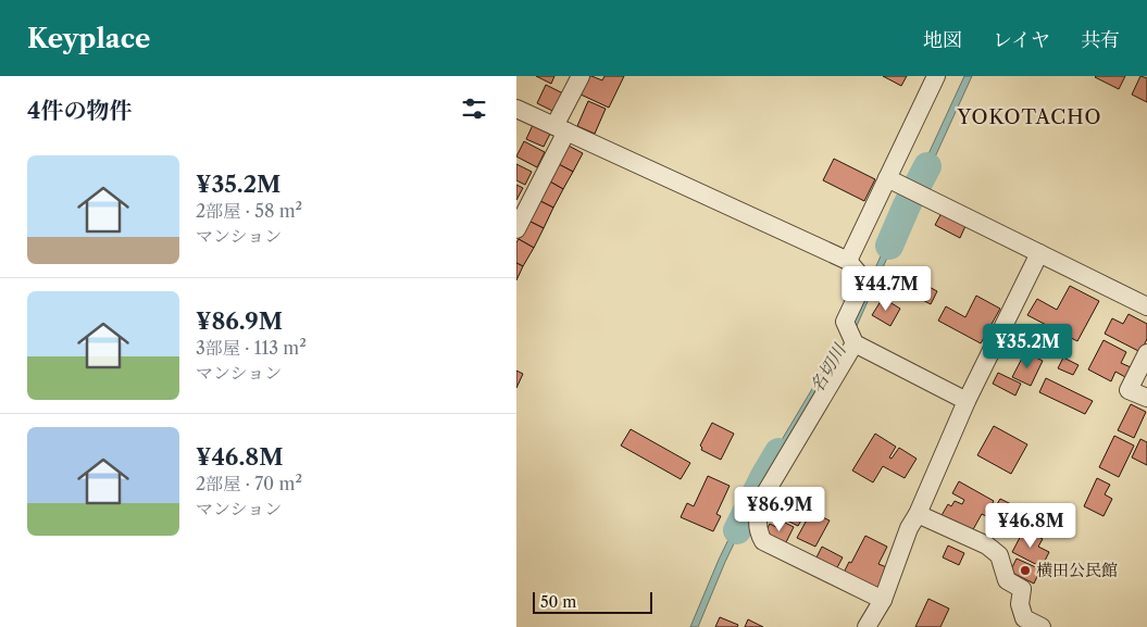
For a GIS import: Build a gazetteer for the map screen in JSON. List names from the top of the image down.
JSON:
{
  "districts": ["YOKOTACHO"],
  "water": ["名切川"],
  "places": ["横田公民館"],
  "scale_bar": "50 m",
  "page": {
    "header": "Keyplace",
    "nav": ["地図", "レイヤ", "共有"],
    "heading": "4件の物件",
    "list": [
      {
        "name": "¥35.2M",
        "note": "2部屋 · 58 m² · マンション"
      },
      {
        "name": "¥86.9M",
        "note": "3部屋 · 113 m² · マンション"
      },
      {
        "name": "¥46.8M",
        "note": "2部屋 · 70 m² · マンション"
      }
    ],
    "price": [
      "¥44.7M",
      "¥35.2M",
      "¥86.9M",
      "¥46.8M"
    ],
    "scale": "50 m"
  }
}
